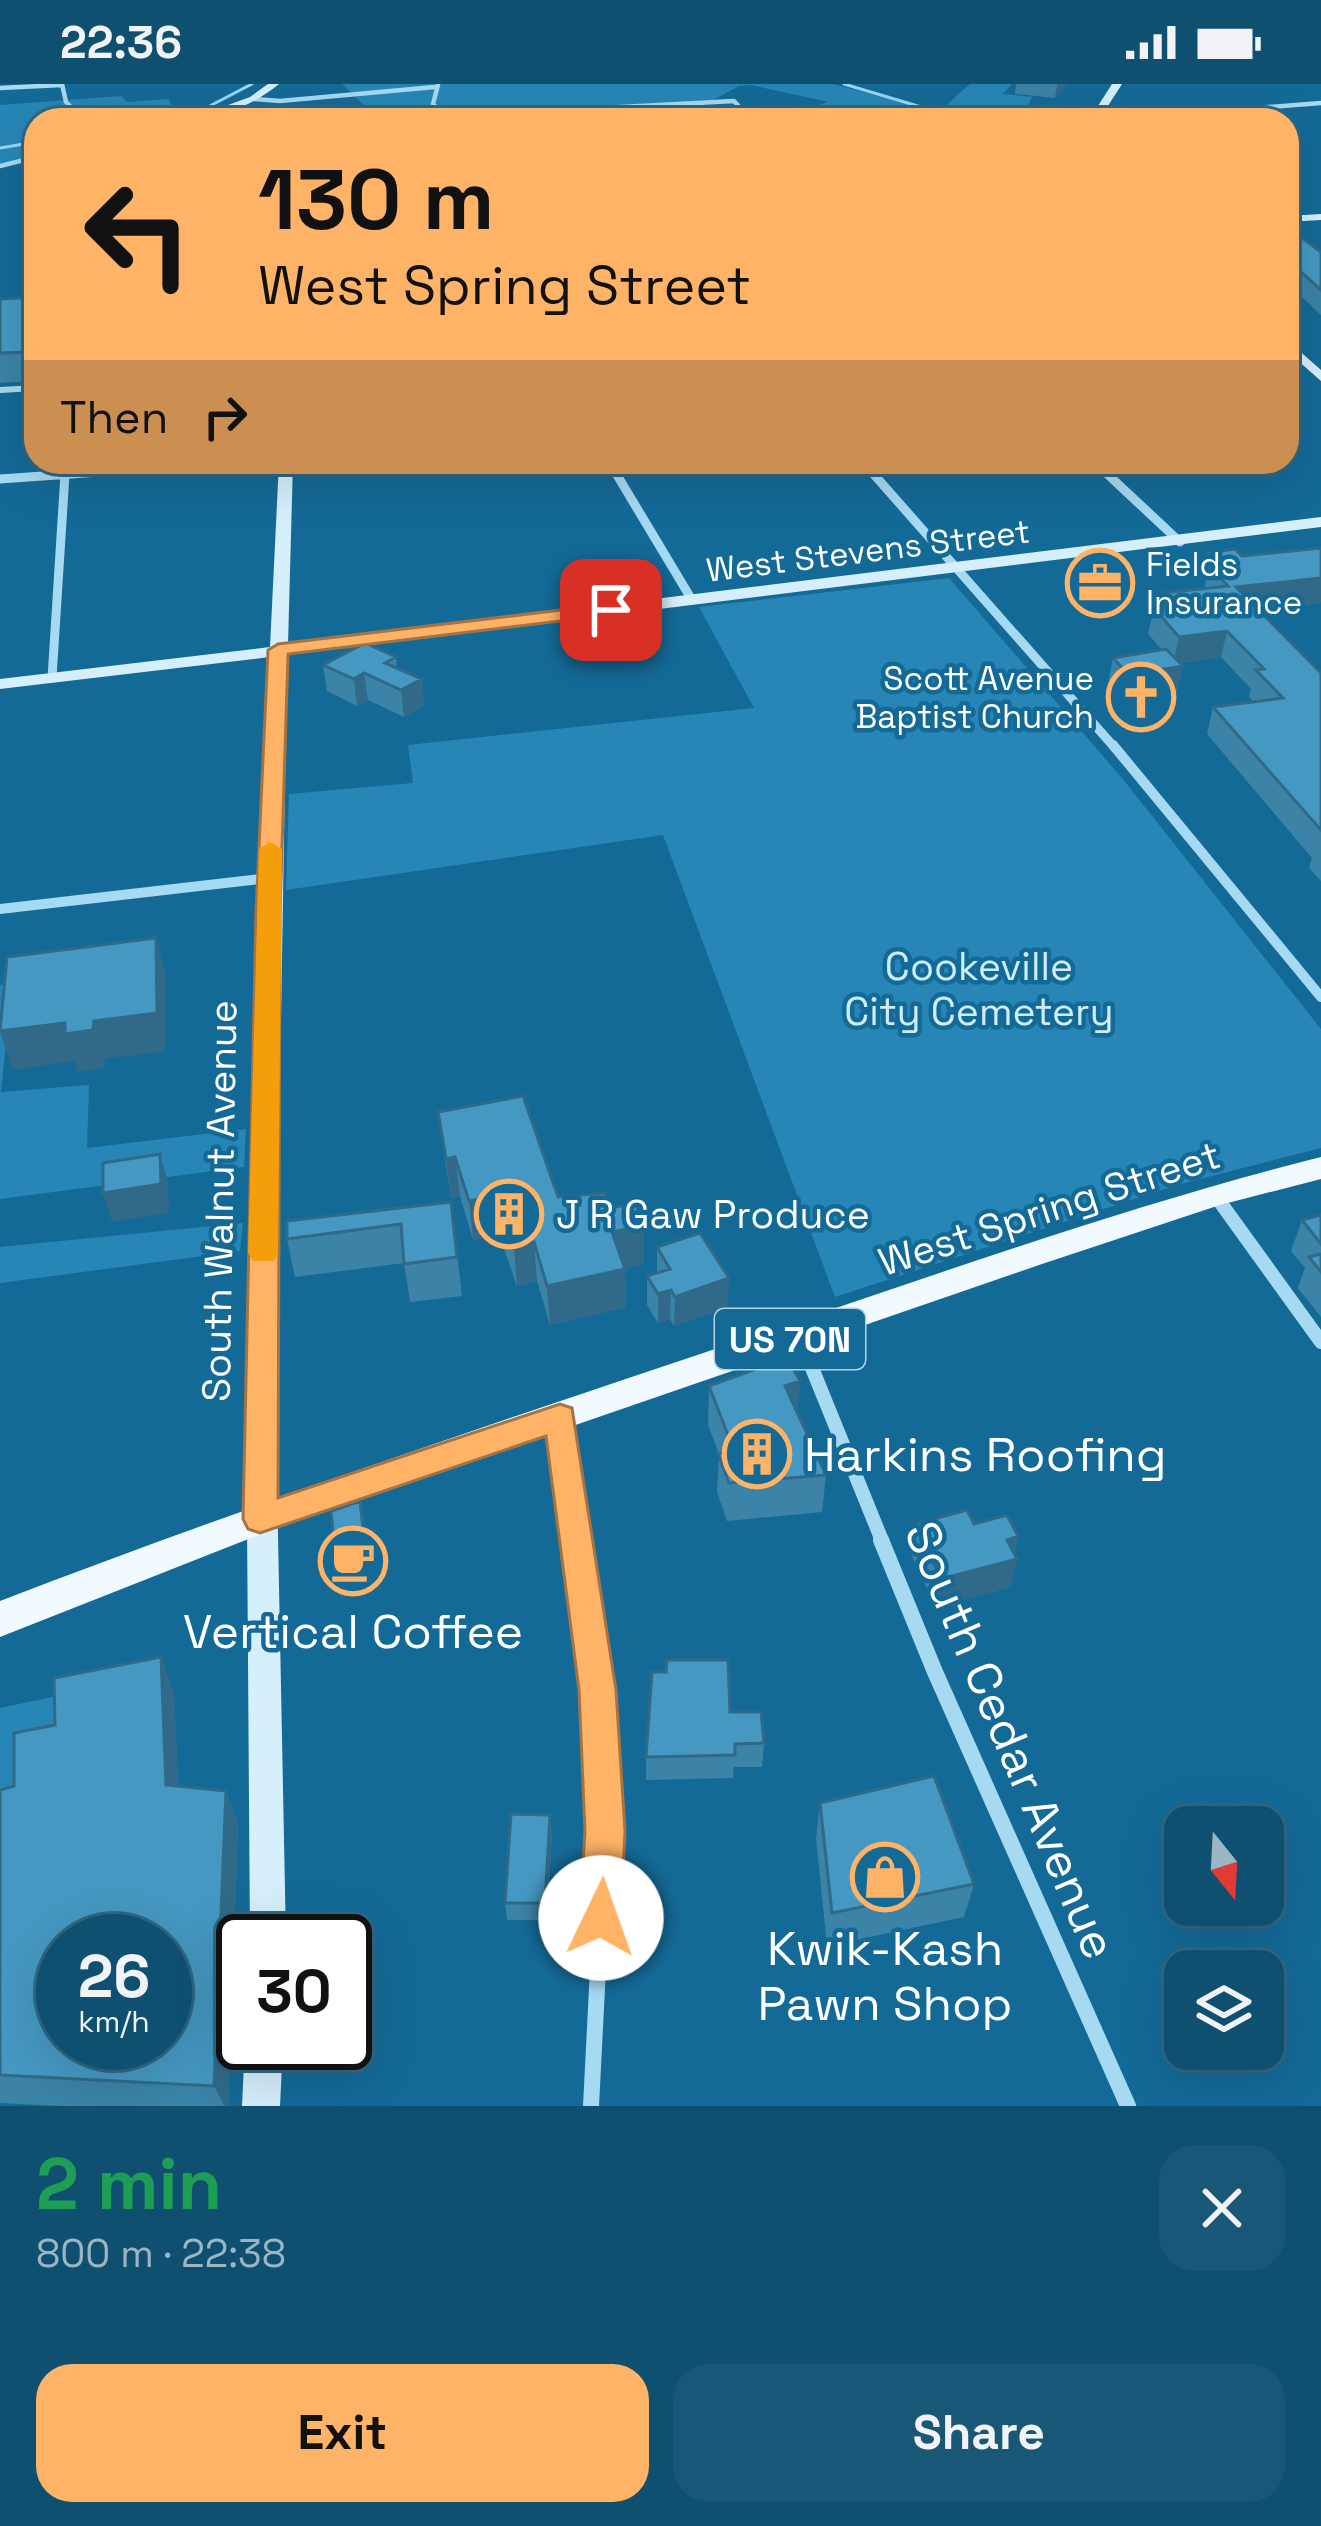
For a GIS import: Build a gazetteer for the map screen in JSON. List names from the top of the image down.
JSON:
{
  "streets": {
    "main road": ["West Spring Street", "US 70N"],
    "street": ["West Stevens Street", "South Walnut Avenue", "South Cedar Avenue"]
  },
  "crossings": [
    ["West Stevens Street", "South Walnut Avenue"],
    ["South Walnut Avenue", "West Spring Street"],
    ["South Walnut Avenue", "US 70N"],
    ["West Spring Street", "US 70N"],
    ["West Spring Street", "South Cedar Avenue"]
  ],
  "parks": ["Cookeville City Cemetery"],
  "places": {
    "office": ["Fields Insurance"],
    "church": ["Scott Avenue Baptist Church"],
    "building": ["J R Gaw Produce", "Harkins Roofing"],
    "cafe": ["Vertical Coffee"],
    "shop": ["Kwik-Kash Pawn Shop"]
  },
  "north": "bottom",
  "page": {
    "status": "22:36",
    "turn": ["130 m", "West Spring Street"],
    "then": "Then",
    "speed": "26 km/h",
    "limit": "30",
    "heading": ["2 min", "800 m · 22:38"],
    "buttons": ["Exit", "Share"]
  }
}
